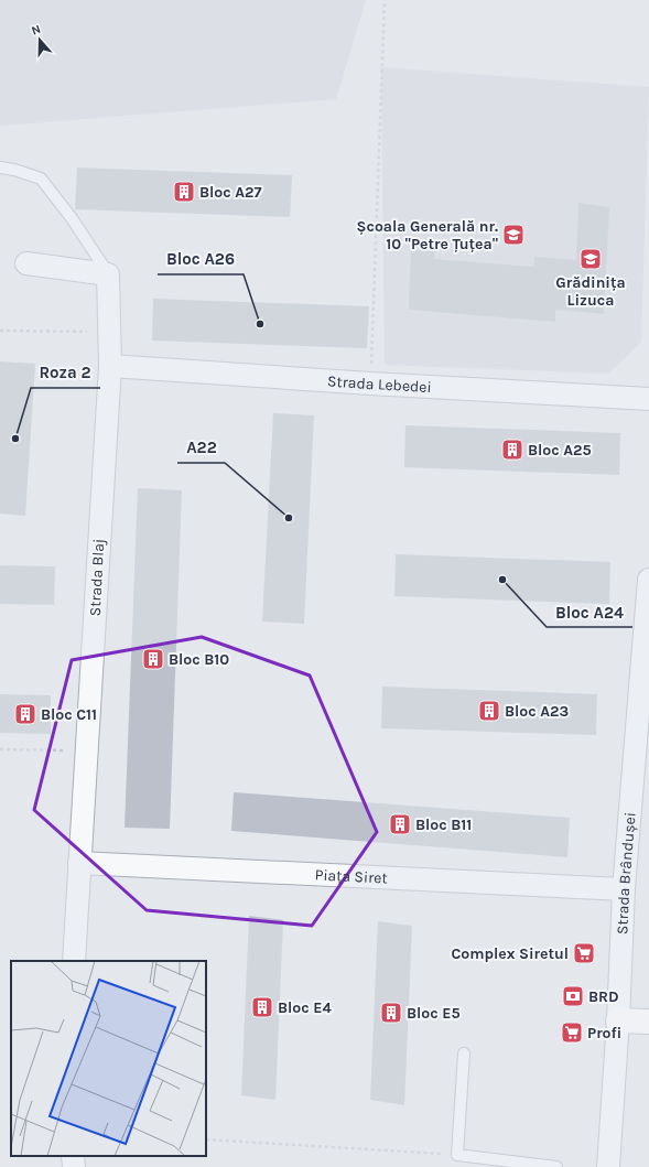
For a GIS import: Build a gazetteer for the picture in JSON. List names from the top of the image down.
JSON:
{
  "streets": {
    "street": [
      "Strada Lebedei",
      "Strada Blaj",
      "Strada Brândușei",
      "Piața Siret"
    ]
  },
  "crossings": [
    ["Strada Lebedei", "Strada Blaj"],
    ["Strada Blaj", "Piața Siret"],
    ["Strada Brândușei", "Piața Siret"]
  ],
  "places": {
    "building": [
      "Bloc A27",
      "Bloc A25",
      "Bloc B10",
      "Bloc A23",
      "Bloc C11",
      "Bloc B11",
      "Bloc E4",
      "Bloc E5"
    ],
    "school or university": ["Școala Generală nr. 10 \"Petre Țuțea\"", "Grădinița Lizuca"],
    "other": [
      "Bloc A26",
      "Roza 2",
      "A22",
      "Bloc A24"
    ],
    "supermarket": ["Complex Siretul", "Profi"],
    "bank": ["BRD"]
  },
  "north": "top"
}
